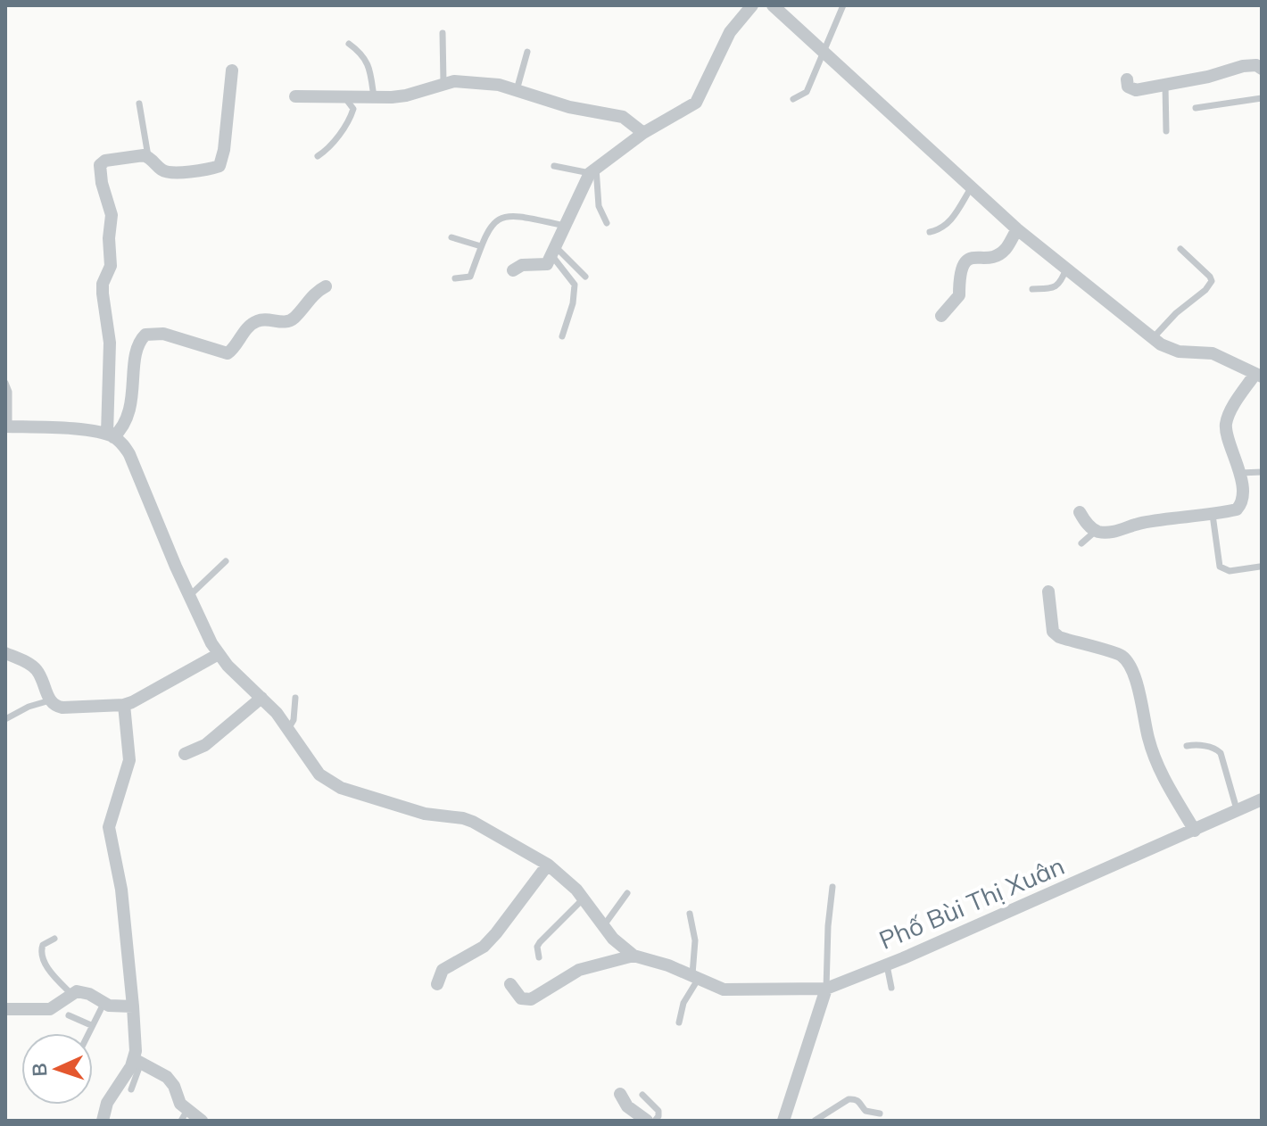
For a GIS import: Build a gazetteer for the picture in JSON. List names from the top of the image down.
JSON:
{
  "streets": {
    "street": ["Phố Bùi Thị Xuân"]
  },
  "north": "left"
}
